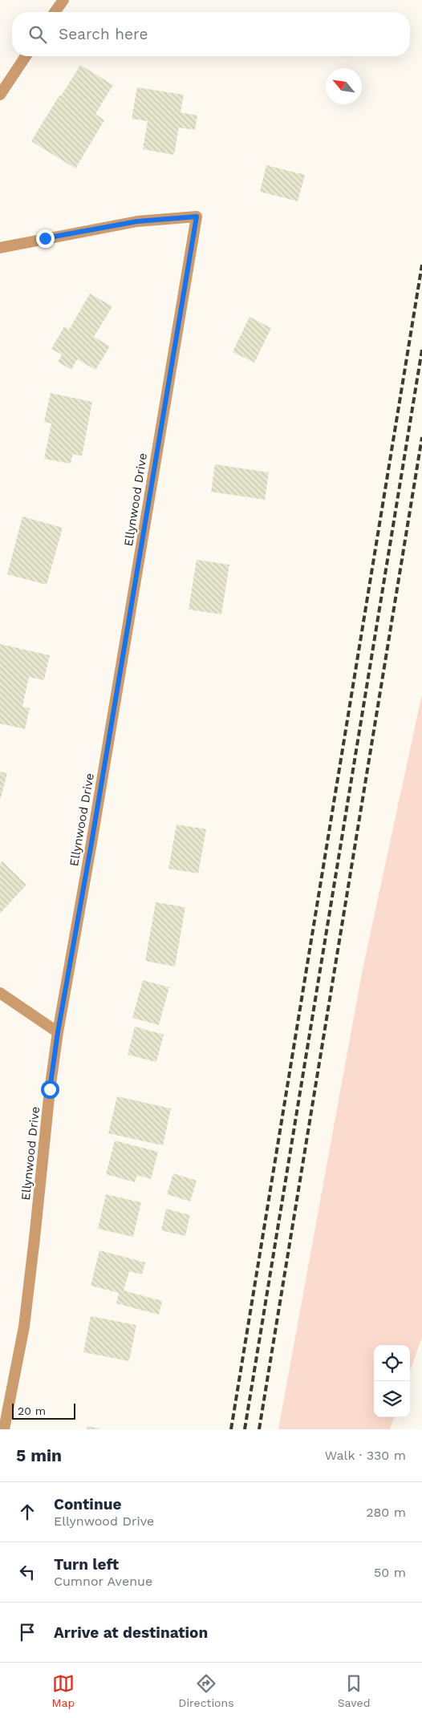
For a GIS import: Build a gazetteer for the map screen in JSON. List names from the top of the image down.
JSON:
{
  "streets": {
    "street": ["Ellynwood Drive"]
  },
  "scale_bar": "20 m",
  "north": "top left",
  "page": {
    "search": "Search here",
    "scale": "20 m",
    "heading": ["5 min", "Walk · 330 m"],
    "list": [
      ["Continue", "Ellynwood Drive", "280 m"],
      ["Turn left", "Cumnor Avenue", "50 m"],
      "Arrive at destination"
    ],
    "nav": ["Map", "Directions", "Saved"]
  }
}
